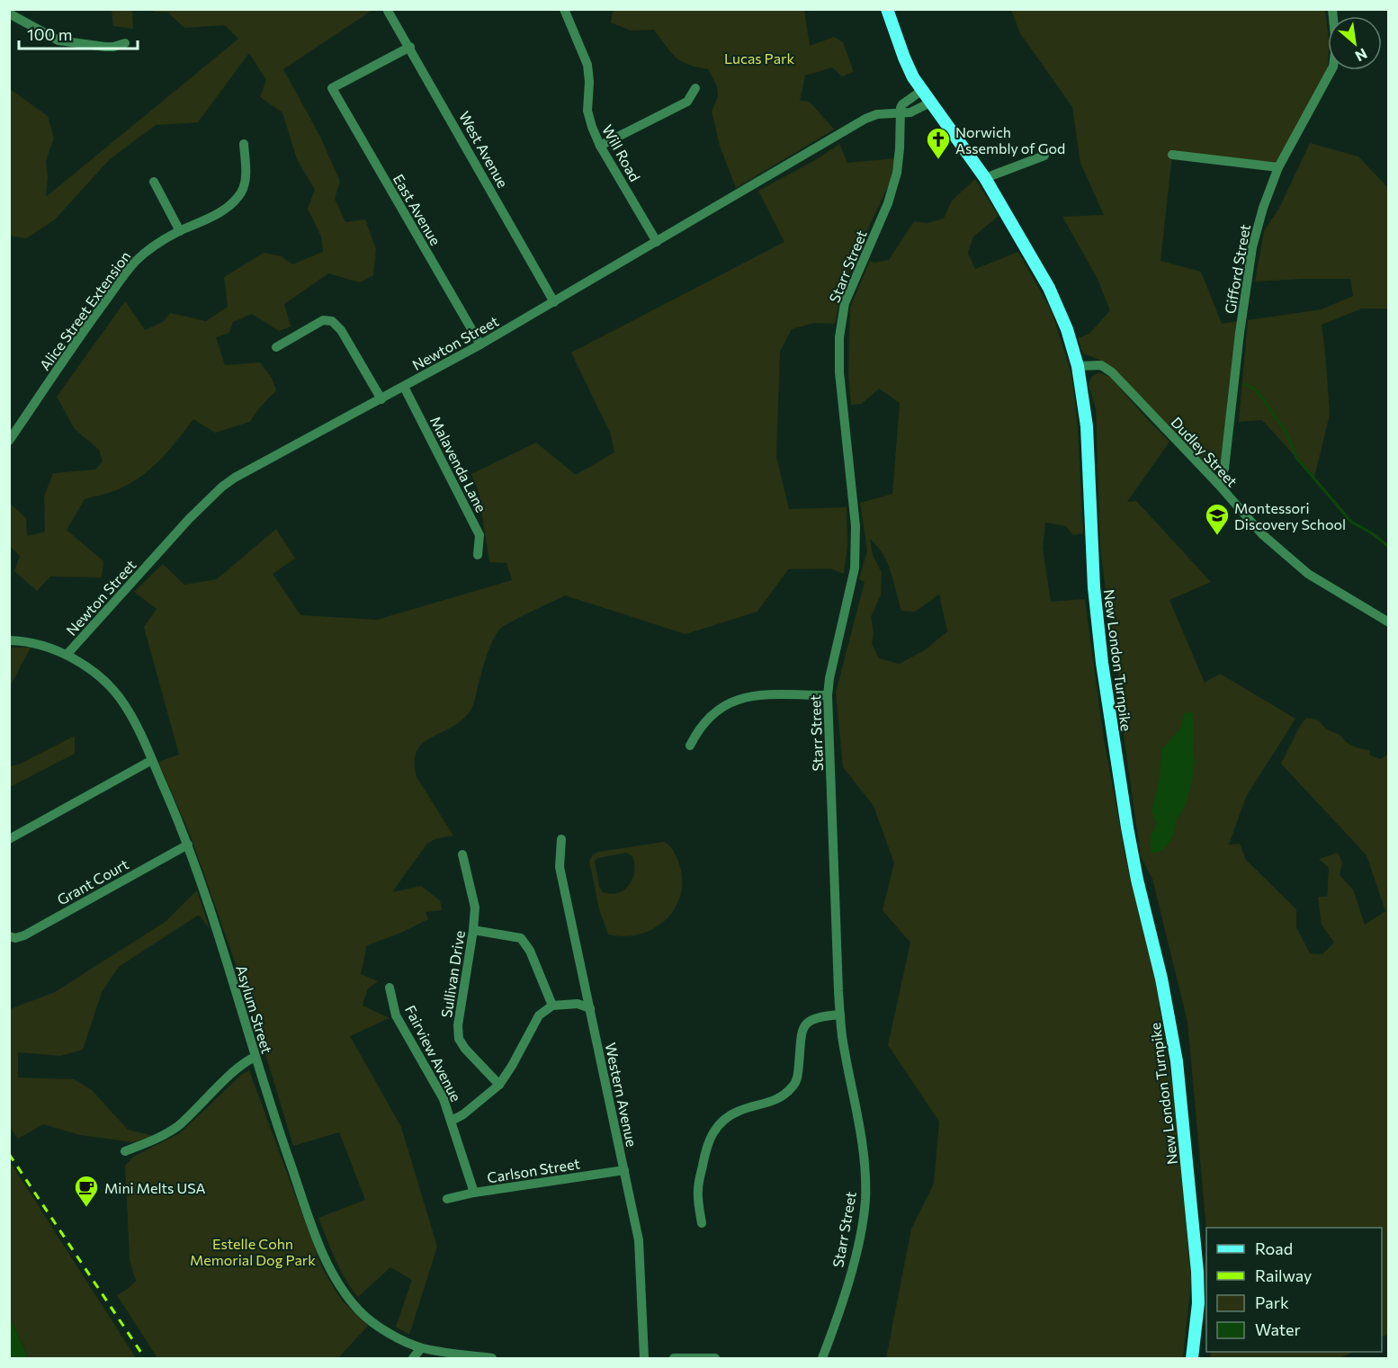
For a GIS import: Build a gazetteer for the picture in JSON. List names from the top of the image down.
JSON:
{
  "streets": {
    "main road": ["New London Turnpike"],
    "street": [
      "West Avenue",
      "Will Road",
      "East Avenue",
      "Starr Street",
      "Gifford Street",
      "Alice Street Extension",
      "Newton Street",
      "Dudley Street",
      "Malavenda Lane",
      "Grant Court",
      "Sullivan Drive",
      "Asylum Street",
      "Fairview Avenue",
      "Western Avenue",
      "Carlson Street"
    ]
  },
  "crossings": [
    ["West Avenue", "East Avenue"],
    ["West Avenue", "Newton Street"],
    ["Will Road", "Newton Street"],
    ["East Avenue", "Newton Street"],
    ["Starr Street", "Newton Street"],
    ["Gifford Street", "Dudley Street"],
    ["Newton Street", "Malavenda Lane"],
    ["Newton Street", "Asylum Street"],
    ["Dudley Street", "New London Turnpike"],
    ["Grant Court", "Asylum Street"],
    ["Fairview Avenue", "Carlson Street"],
    ["Western Avenue", "Carlson Street"]
  ],
  "parks": ["Lucas Park", "Estelle Cohn Memorial Dog Park"],
  "places": {
    "church": ["Norwich Assembly of God"],
    "school or university": ["Montessori Discovery School"],
    "cafe": ["Mini Melts USA"]
  },
  "legend": [
    "Road",
    "Railway",
    "Park",
    "Water"
  ],
  "scale_bar": "100 m",
  "north": "bottom right"
}
